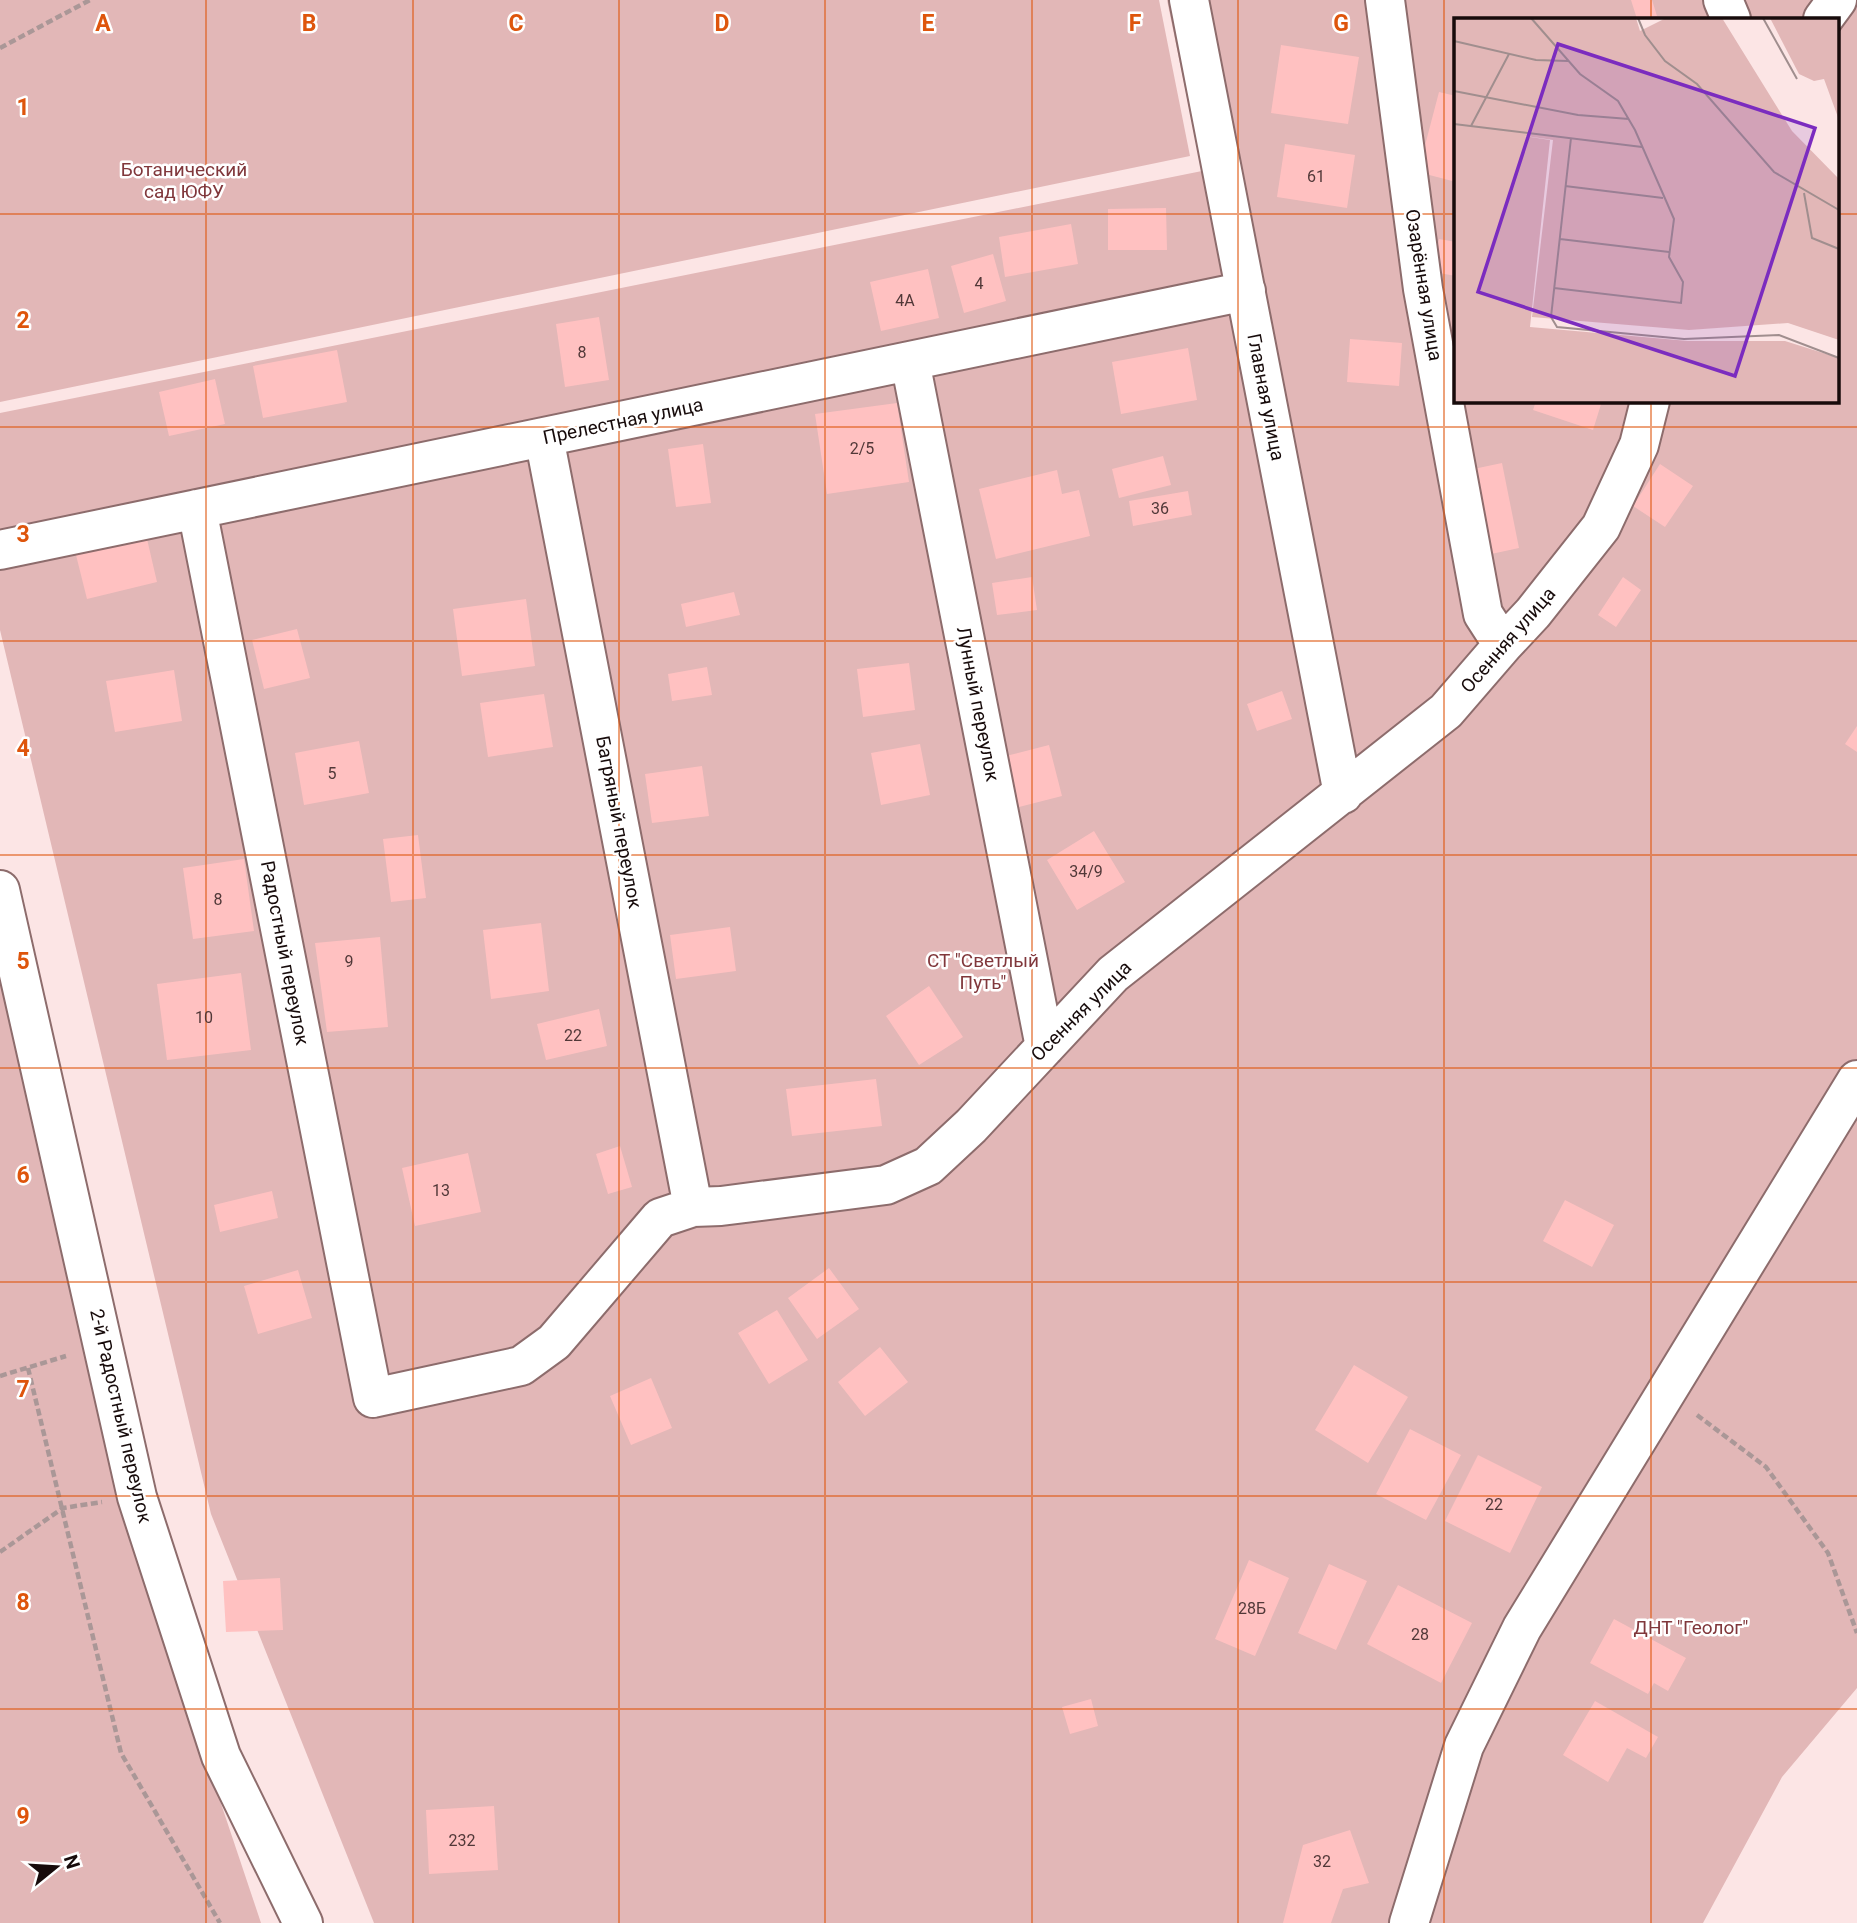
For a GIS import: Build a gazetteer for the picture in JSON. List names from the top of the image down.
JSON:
{
  "streets": {
    "street": [
      "Озарённая улица",
      "Главная улица",
      "Прелестная улица",
      "Осенняя улица",
      "Лунный переулок",
      "Багряный переулок",
      "Радостный переулок",
      "2-й Радостный переулок"
    ]
  },
  "crossings": [
    ["Озарённая улица", "Осенняя улица"],
    ["Главная улица", "Прелестная улица"],
    ["Главная улица", "Осенняя улица"],
    ["Прелестная улица", "Лунный переулок"],
    ["Прелестная улица", "Багряный переулок"],
    ["Прелестная улица", "Радостный переулок"],
    ["Осенняя улица", "Лунный переулок"],
    ["Осенняя улица", "Багряный переулок"],
    ["Осенняя улица", "Радостный переулок"]
  ],
  "parks": ["Ботанический сад ЮФУ", "СТ \"Светлый Путь\"", "ДНТ \"Геолог\""],
  "house_numbers": [
    "61",
    "4",
    "4А",
    "8",
    "2/5",
    "36",
    "5",
    "34/9",
    "8",
    "9",
    "10",
    "22",
    "13",
    "22",
    "28Б",
    "28",
    "232",
    "32"
  ],
  "north": "right",
  "grid": {
    "columns": [
      "A",
      "B",
      "C",
      "D",
      "E",
      "F",
      "G"
    ],
    "rows": [
      "1",
      "2",
      "3",
      "4",
      "5",
      "6",
      "7",
      "8",
      "9"
    ]
  }
}
